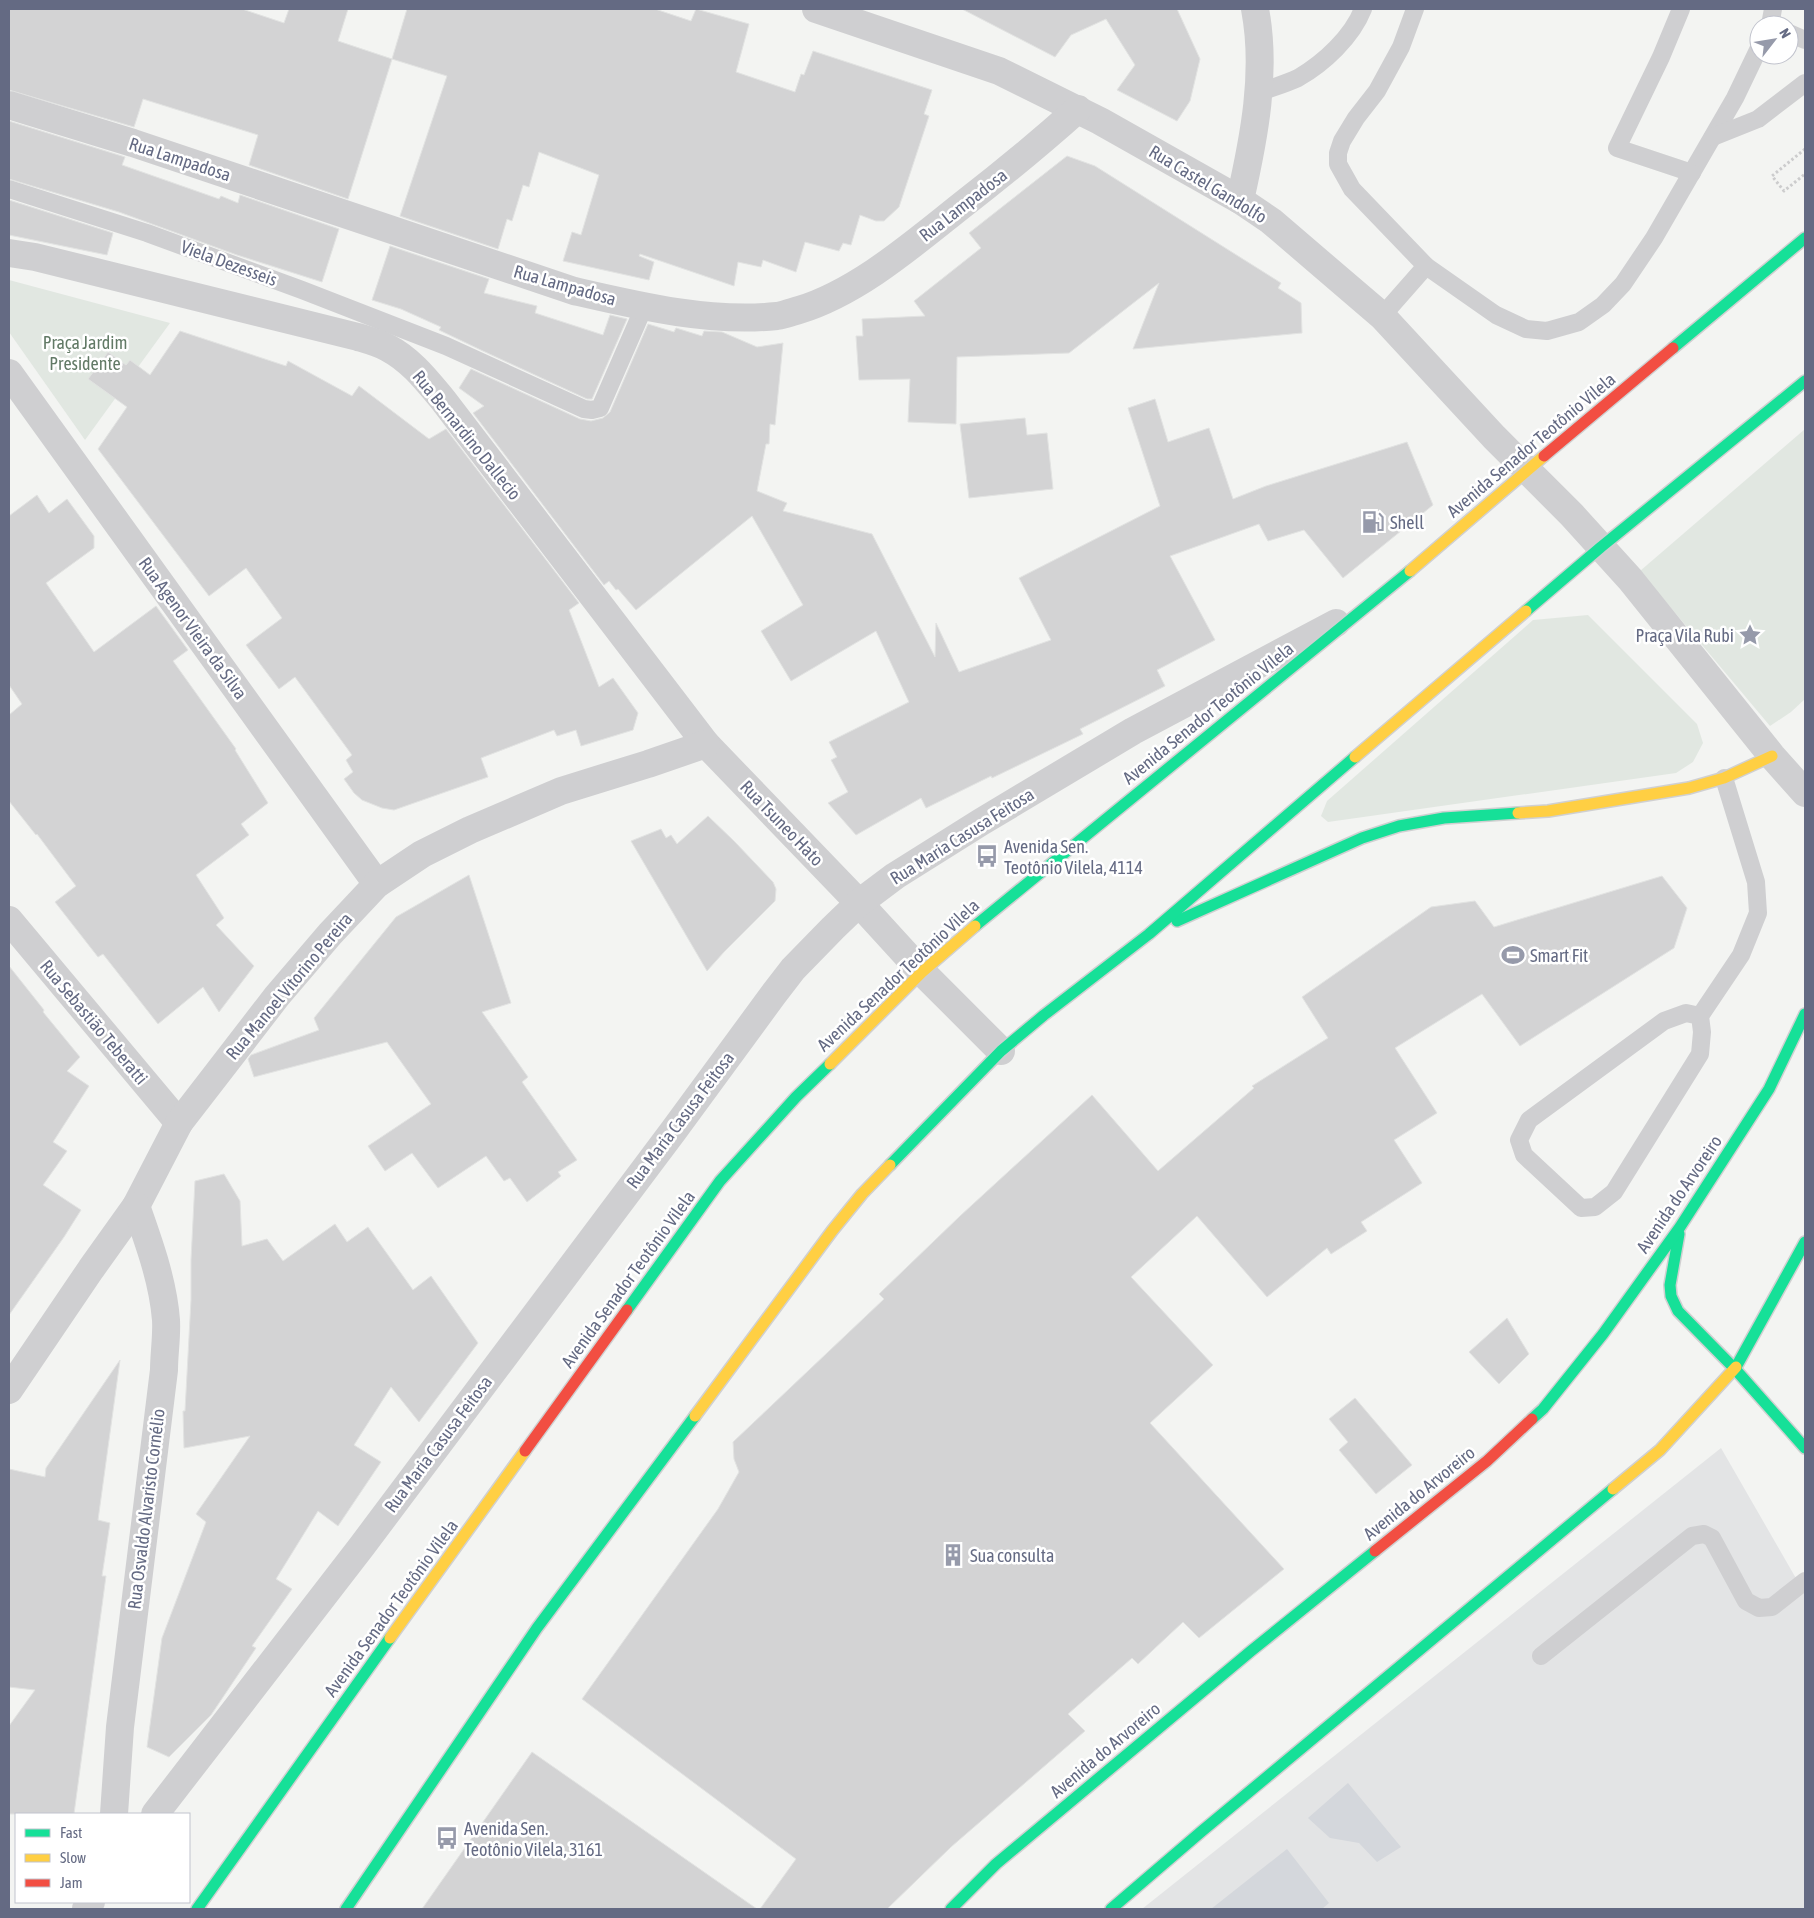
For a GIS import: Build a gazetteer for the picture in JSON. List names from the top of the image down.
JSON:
{
  "streets": {
    "main road": ["Avenida Senador Teotônio Vilela", "Avenida do Arvoreiro"],
    "street": [
      "Rua Lampadosa",
      "Rua Castel Gandolfo",
      "Rua Bernardino Dallecio",
      "Rua Agenor Vieira da Silva",
      "Rua Tsuneo Hato",
      "Rua Maria Casusa Feitosa",
      "Rua Manoel Vitorino Pereira",
      "Rua Sebastião Teberatti",
      "Rua Osvaldo Alvaristo Cornélio"
    ],
    "lane": ["Viela Dezesseis"]
  },
  "crossings": [
    ["Rua Lampadosa", "Rua Castel Gandolfo"],
    ["Rua Lampadosa", "Viela Dezesseis"],
    ["Rua Castel Gandolfo", "Avenida Senador Teotônio Vilela"],
    ["Rua Bernardino Dallecio", "Rua Tsuneo Hato"],
    ["Rua Bernardino Dallecio", "Rua Manoel Vitorino Pereira"],
    ["Avenida Senador Teotônio Vilela", "Rua Tsuneo Hato"],
    ["Avenida Senador Teotônio Vilela", "Rua Maria Casusa Feitosa"],
    ["Rua Agenor Vieira da Silva", "Rua Manoel Vitorino Pereira"],
    ["Rua Tsuneo Hato", "Rua Maria Casusa Feitosa"],
    ["Rua Tsuneo Hato", "Rua Manoel Vitorino Pereira"],
    ["Rua Manoel Vitorino Pereira", "Rua Sebastião Teberatti"],
    ["Rua Manoel Vitorino Pereira", "Rua Osvaldo Alvaristo Cornélio"]
  ],
  "parks": ["Praça Jardim Presidente"],
  "places": {
    "fuel station": ["Shell"],
    "place": ["Praça Vila Rubi"],
    "bus stop": ["Avenida Sen. Teotônio Vilela, 4114", "Avenida Sen. Teotônio Vilela, 3161"],
    "sports": ["Smart Fit"],
    "building": ["Sua consulta"]
  },
  "legend": ["Fast", "Slow", "Jam"],
  "north": "top right"
}
